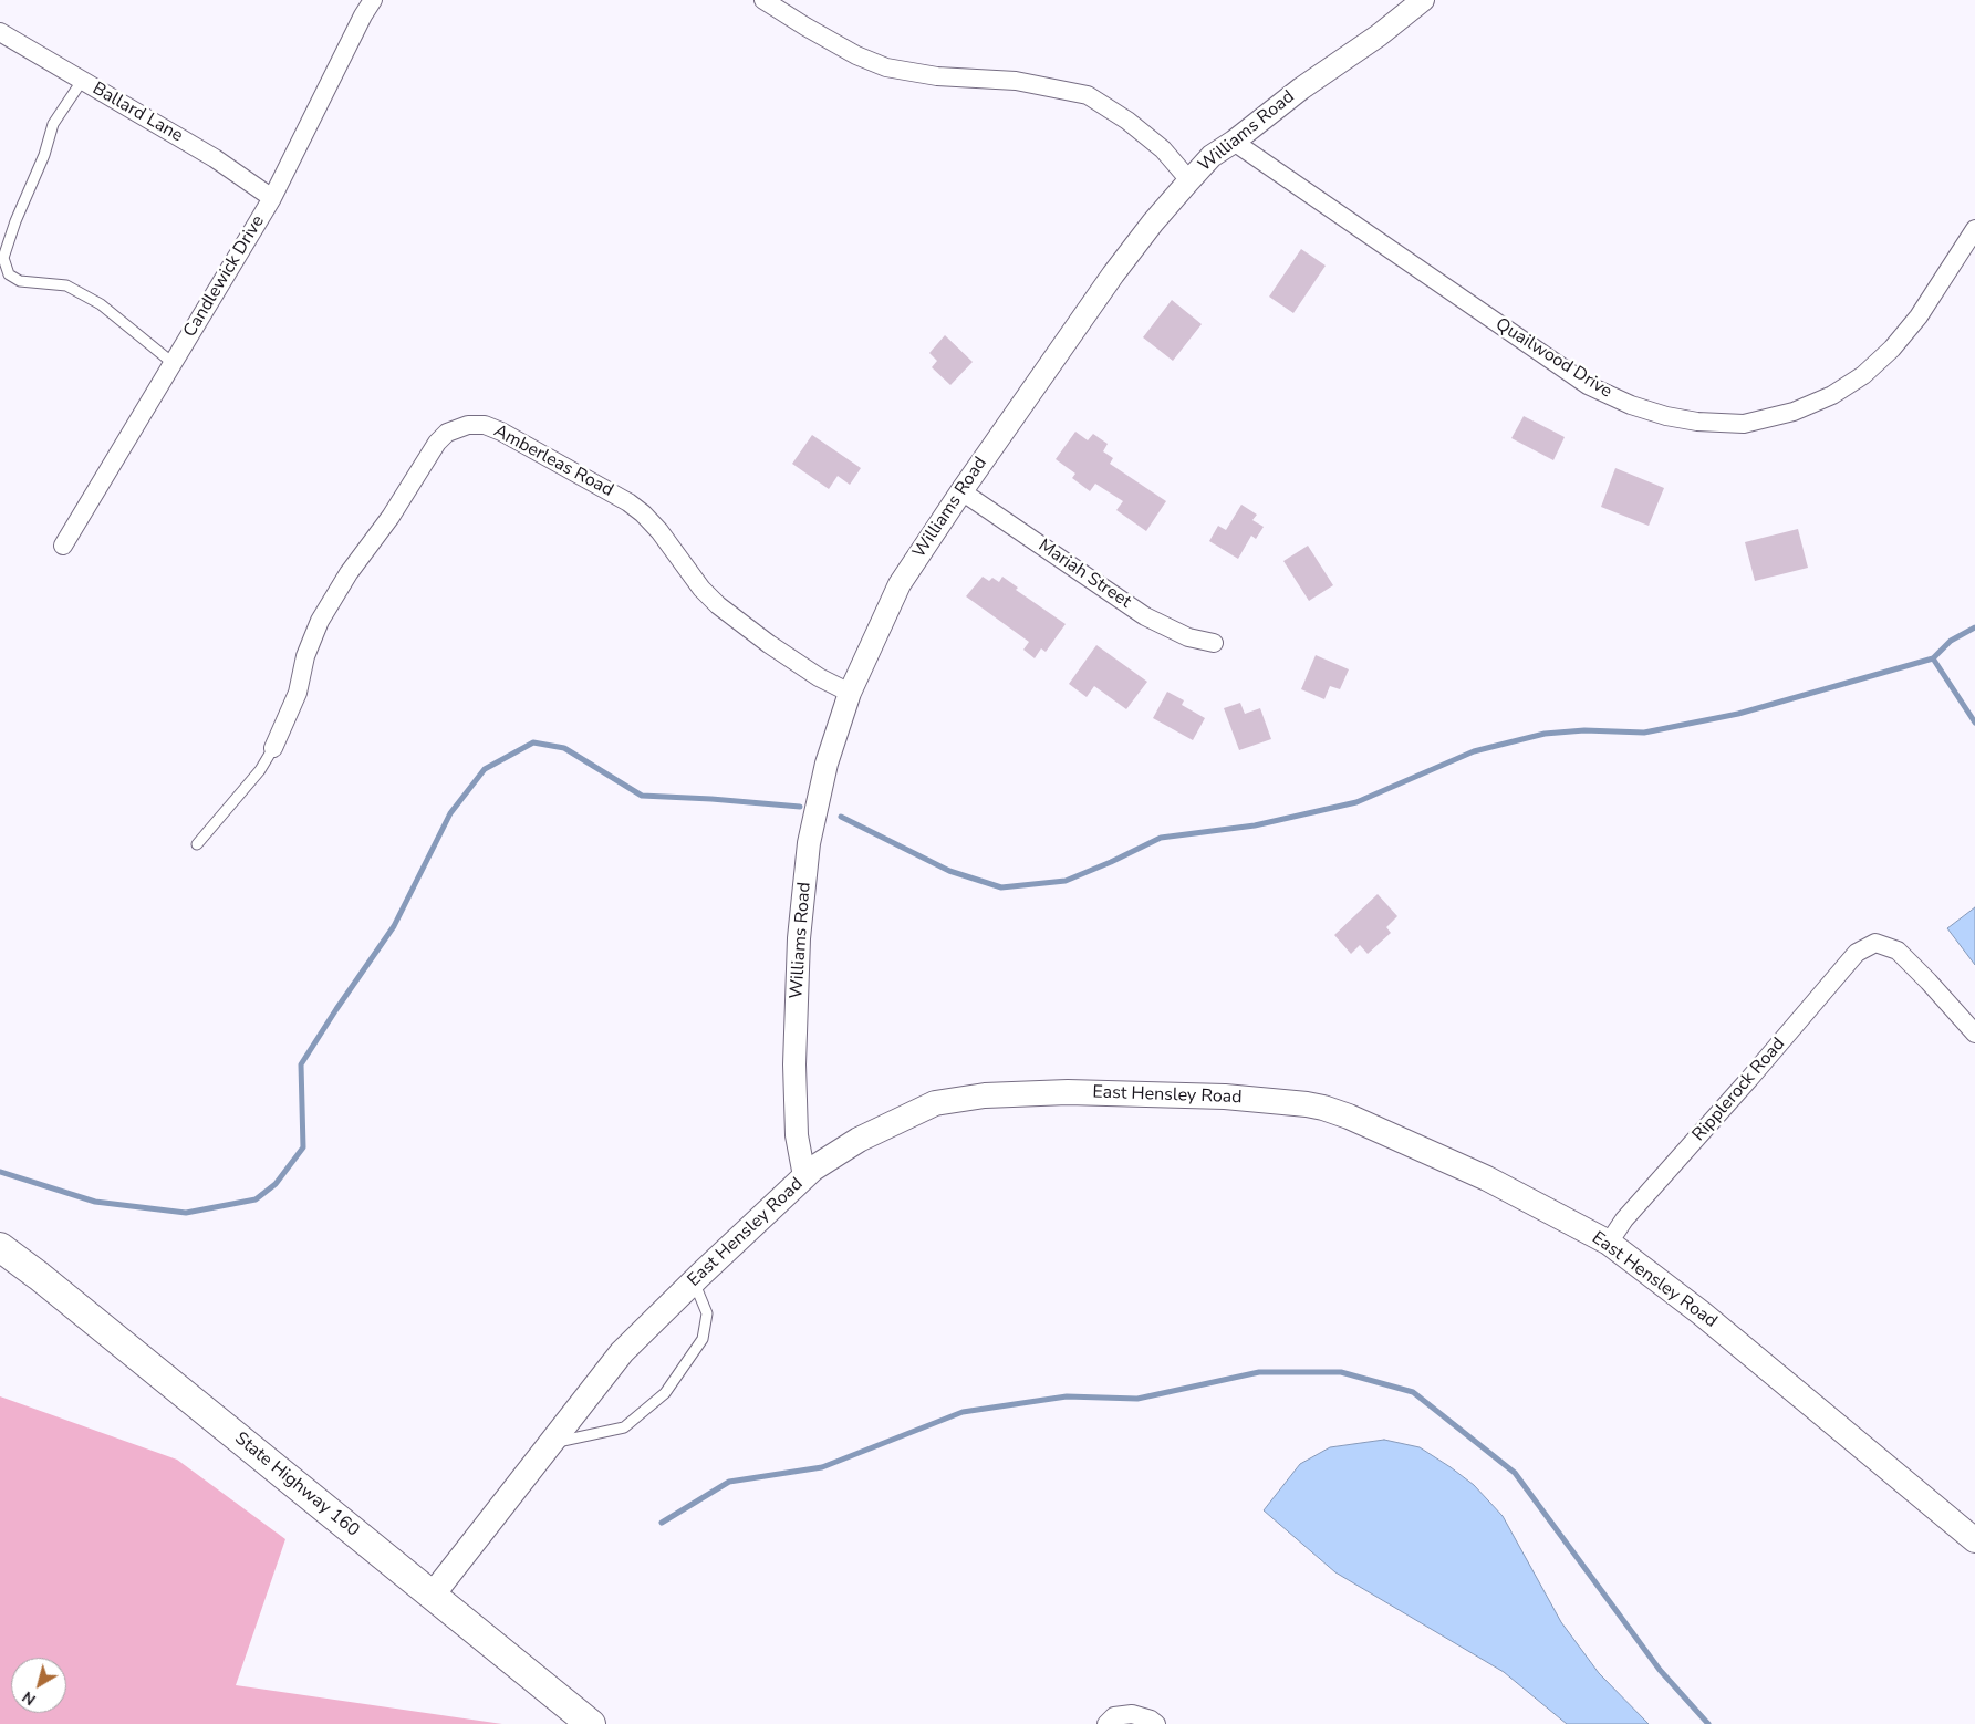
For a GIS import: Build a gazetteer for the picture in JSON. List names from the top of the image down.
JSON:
{
  "streets": {
    "main road": ["East Hensley Road", "State Highway 160"],
    "street": [
      "Ballard Lane",
      "Williams Road",
      "Candlewick Drive",
      "Quailwood Drive",
      "Amberleas Road",
      "Mariah Street",
      "Ripplerock Road"
    ]
  },
  "crossings": [
    ["Ballard Lane", "Candlewick Drive"],
    ["Williams Road", "Quailwood Drive"],
    ["Williams Road", "Amberleas Road"],
    ["Williams Road", "Mariah Street"],
    ["Williams Road", "East Hensley Road"],
    ["Ripplerock Road", "East Hensley Road"],
    ["East Hensley Road", "State Highway 160"]
  ],
  "north": "bottom left"
}
